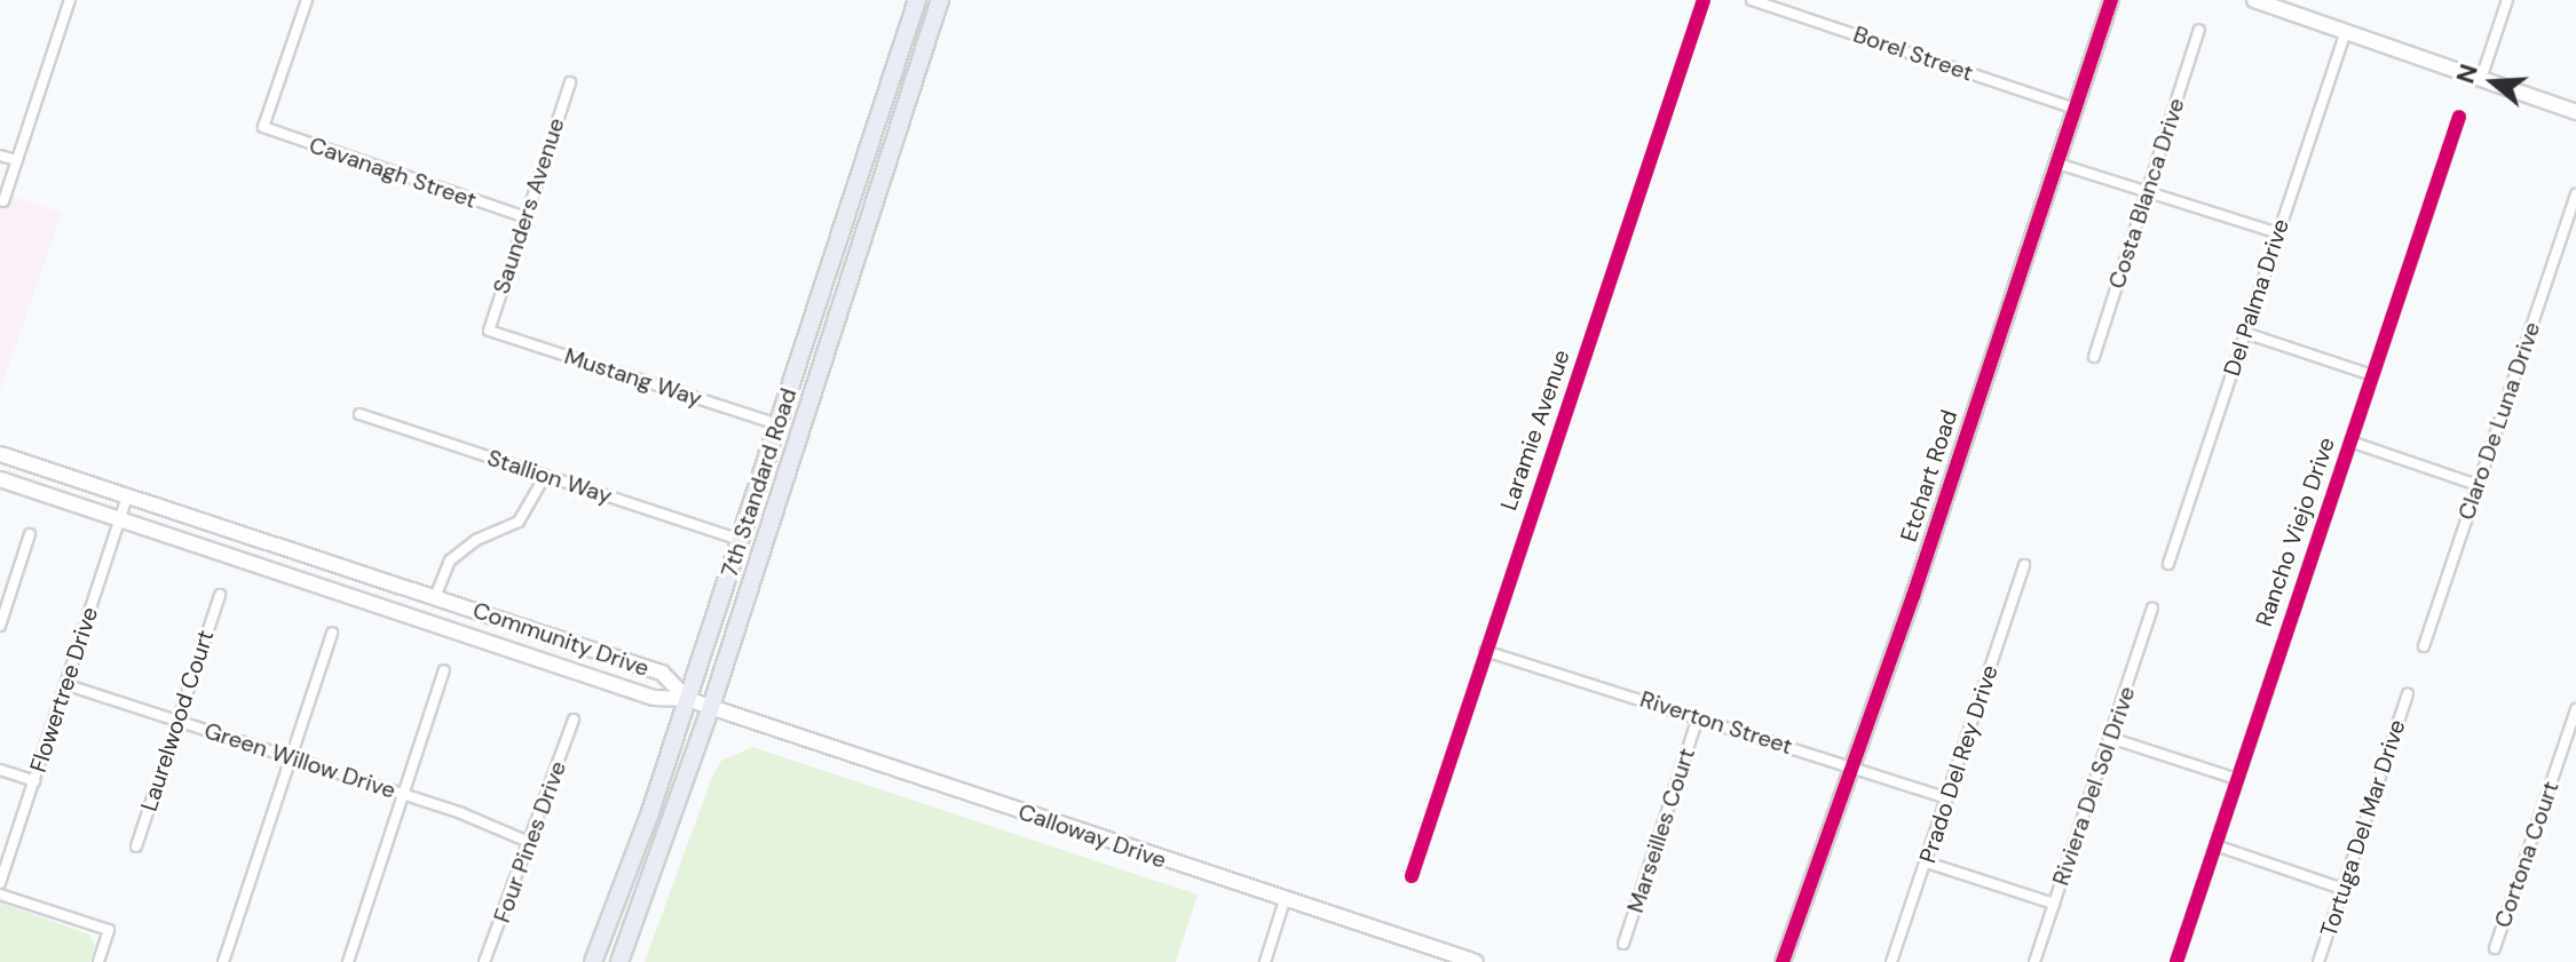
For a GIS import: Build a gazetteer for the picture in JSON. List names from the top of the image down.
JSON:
{
  "streets": {
    "main road": ["7th Standard Road"],
    "street": [
      "Borel Street",
      "Cavanagh Street",
      "Costa Blanca Drive",
      "Saunders Avenue",
      "Del Palma Drive",
      "Mustang Way",
      "Claro De Luna Drive",
      "Laramie Avenue",
      "Etchart Road",
      "Stallion Way",
      "Rancho Viejo Drive",
      "Community Drive",
      "Flowertree Drive",
      "Laurelwood Court",
      "Riverton Street",
      "Green Willow Drive",
      "Prado Del Rey Drive",
      "Riviera Del Sol Drive",
      "Tortuga Del Mar Drive",
      "Marseilles Court",
      "Calloway Drive",
      "Four Pines Drive",
      "Cortona Court"
    ]
  },
  "crossings": [
    ["Borel Street", "Etchart Road"],
    ["Cavanagh Street", "Saunders Avenue"],
    ["Saunders Avenue", "Mustang Way"],
    ["Mustang Way", "7th Standard Road"],
    ["Laramie Avenue", "Riverton Street"],
    ["Etchart Road", "Riverton Street"],
    ["Stallion Way", "7th Standard Road"],
    ["7th Standard Road", "Community Drive"],
    ["7th Standard Road", "Calloway Drive"],
    ["Community Drive", "Flowertree Drive"],
    ["Community Drive", "Calloway Drive"],
    ["Flowertree Drive", "Green Willow Drive"],
    ["Laurelwood Court", "Green Willow Drive"],
    ["Riverton Street", "Prado Del Rey Drive"],
    ["Riverton Street", "Marseilles Court"],
    ["Green Willow Drive", "Four Pines Drive"]
  ],
  "north": "left"
}
